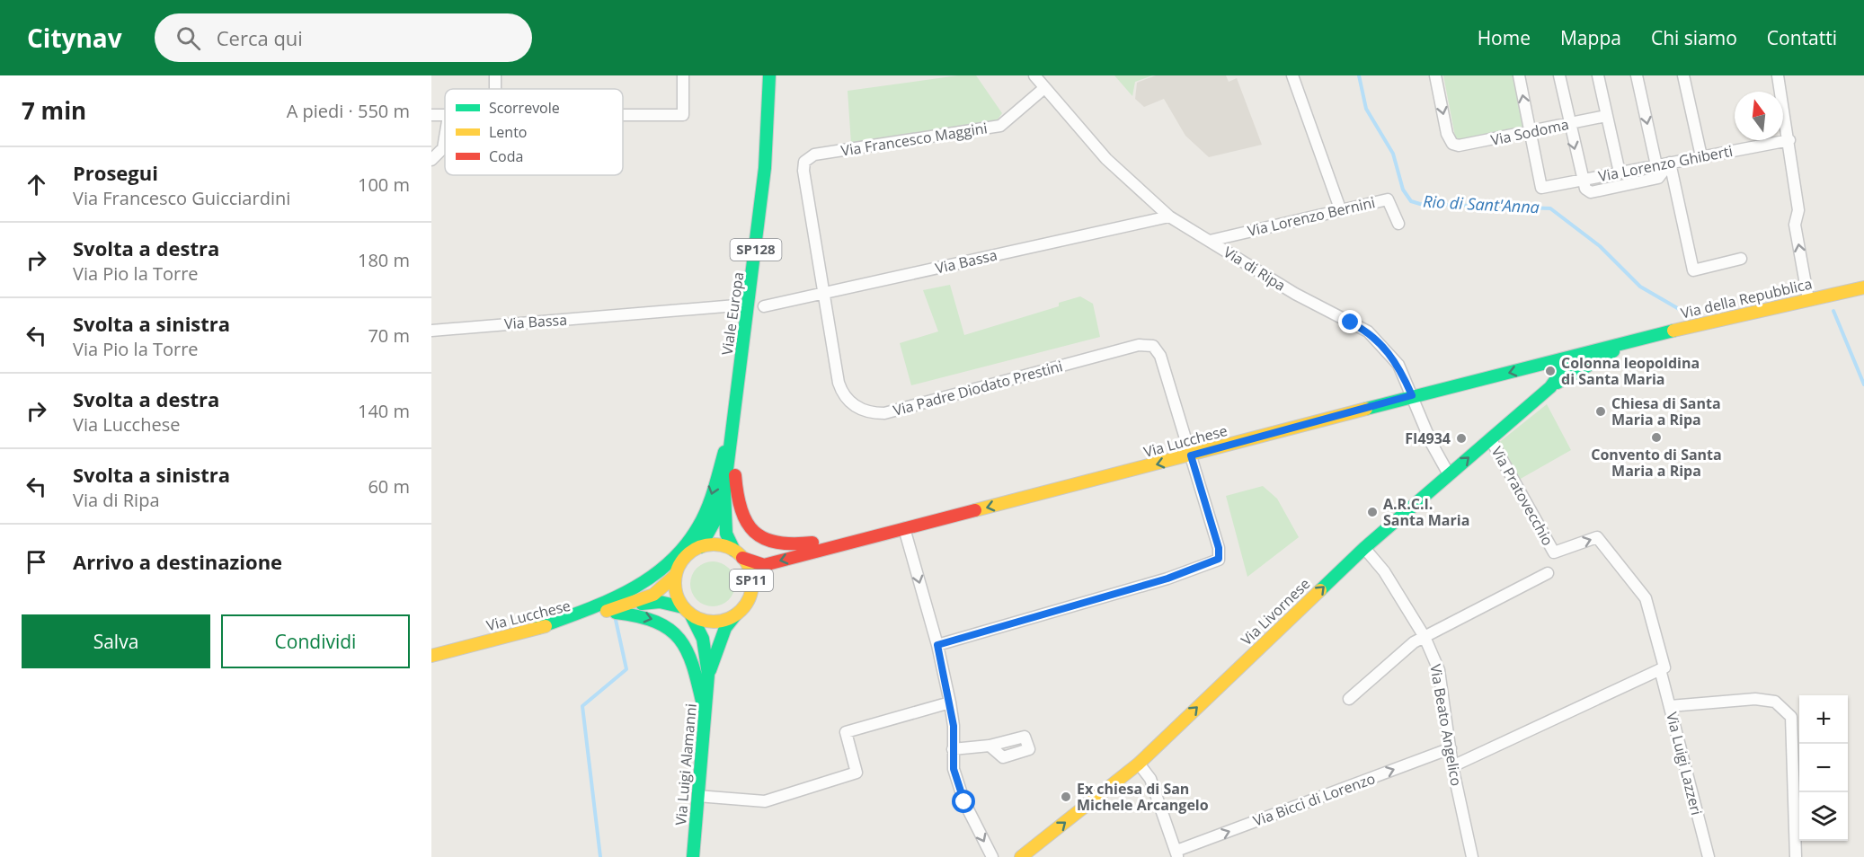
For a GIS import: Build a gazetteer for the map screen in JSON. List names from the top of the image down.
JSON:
{
  "streets": {
    "main road": [
      "SP128",
      "Via della Repubblica",
      "Viale Europa",
      "Via Lucchese",
      "SP11",
      "Via Livornese",
      "Via Luigi Alamanni"
    ],
    "street": [
      "Via Sodoma",
      "Via Francesco Maggini",
      "Via Lorenzo Ghiberti",
      "Via Lorenzo Bernini",
      "Via Bassa",
      "Via di Ripa",
      "Via Padre Diodato Prestini",
      "Via Pratovecchio",
      "Via Beato Angelico",
      "Via Luigi Lazzeri",
      "Via Bicci di Lorenzo"
    ]
  },
  "crossings": [
    ["Via Sodoma", "Via Lorenzo Ghiberti"],
    ["Via Francesco Maggini", "Via di Ripa"],
    ["Via Francesco Maggini", "Via Padre Diodato Prestini"],
    ["Via Lorenzo Bernini", "Via di Ripa"],
    ["SP128", "Viale Europa"],
    ["SP128", "Via Lucchese"],
    ["Via Bassa", "Via di Ripa"],
    ["Via Bassa", "Via Padre Diodato Prestini"],
    ["Via di Ripa", "Via Lucchese"],
    ["Via di Ripa", "Via Livornese"],
    ["Via della Repubblica", "Via Lucchese"],
    ["Via della Repubblica", "Via Livornese"],
    ["Viale Europa", "Via Lucchese"],
    ["Viale Europa", "SP11"],
    ["Viale Europa", "Via Luigi Alamanni"],
    ["Via Padre Diodato Prestini", "Via Lucchese"],
    ["Via Lucchese", "SP11"],
    ["Via Lucchese", "Via Livornese"],
    ["Via Lucchese", "Via Luigi Alamanni"],
    ["Via Pratovecchio", "Via Livornese"],
    ["Via Pratovecchio", "Via Luigi Lazzeri"],
    ["SP11", "Via Luigi Alamanni"],
    ["Via Livornese", "Via Beato Angelico"],
    ["Via Beato Angelico", "Via Bicci di Lorenzo"]
  ],
  "one_way": [
    "Via Lucchese",
    "Via Pratovecchio",
    "Via Livornese",
    "Via Bicci di Lorenzo"
  ],
  "water": ["Rio di Sant'Anna"],
  "places": [
    "Colonna leopoldina di Santa Maria",
    "Chiesa di Santa Maria a Ripa",
    "Convento di Santa Maria a Ripa",
    "FI4934",
    "A.R.C.I. Santa Maria",
    "Ex chiesa di San Michele Arcangelo"
  ],
  "legend": ["Scorrevole", "Lento", "Coda"],
  "north": "top",
  "page": {
    "header": "Citynav",
    "search": "Cerca qui",
    "nav": [
      "Home",
      "Mappa",
      "Chi siamo",
      "Contatti"
    ],
    "heading": ["7 min", "A piedi · 550 m"],
    "list": [
      ["Prosegui", "Via Francesco Guicciardini", "100 m"],
      ["Svolta a destra", "Via Pio la Torre", "180 m"],
      ["Svolta a sinistra", "Via Pio la Torre", "70 m"],
      ["Svolta a destra", "Via Lucchese", "140 m"],
      ["Svolta a sinistra", "Via di Ripa", "60 m"],
      "Arrivo a destinazione"
    ],
    "buttons": ["Salva", "Condividi"],
    "map_buttons": ["+", "−"]
  }
}
